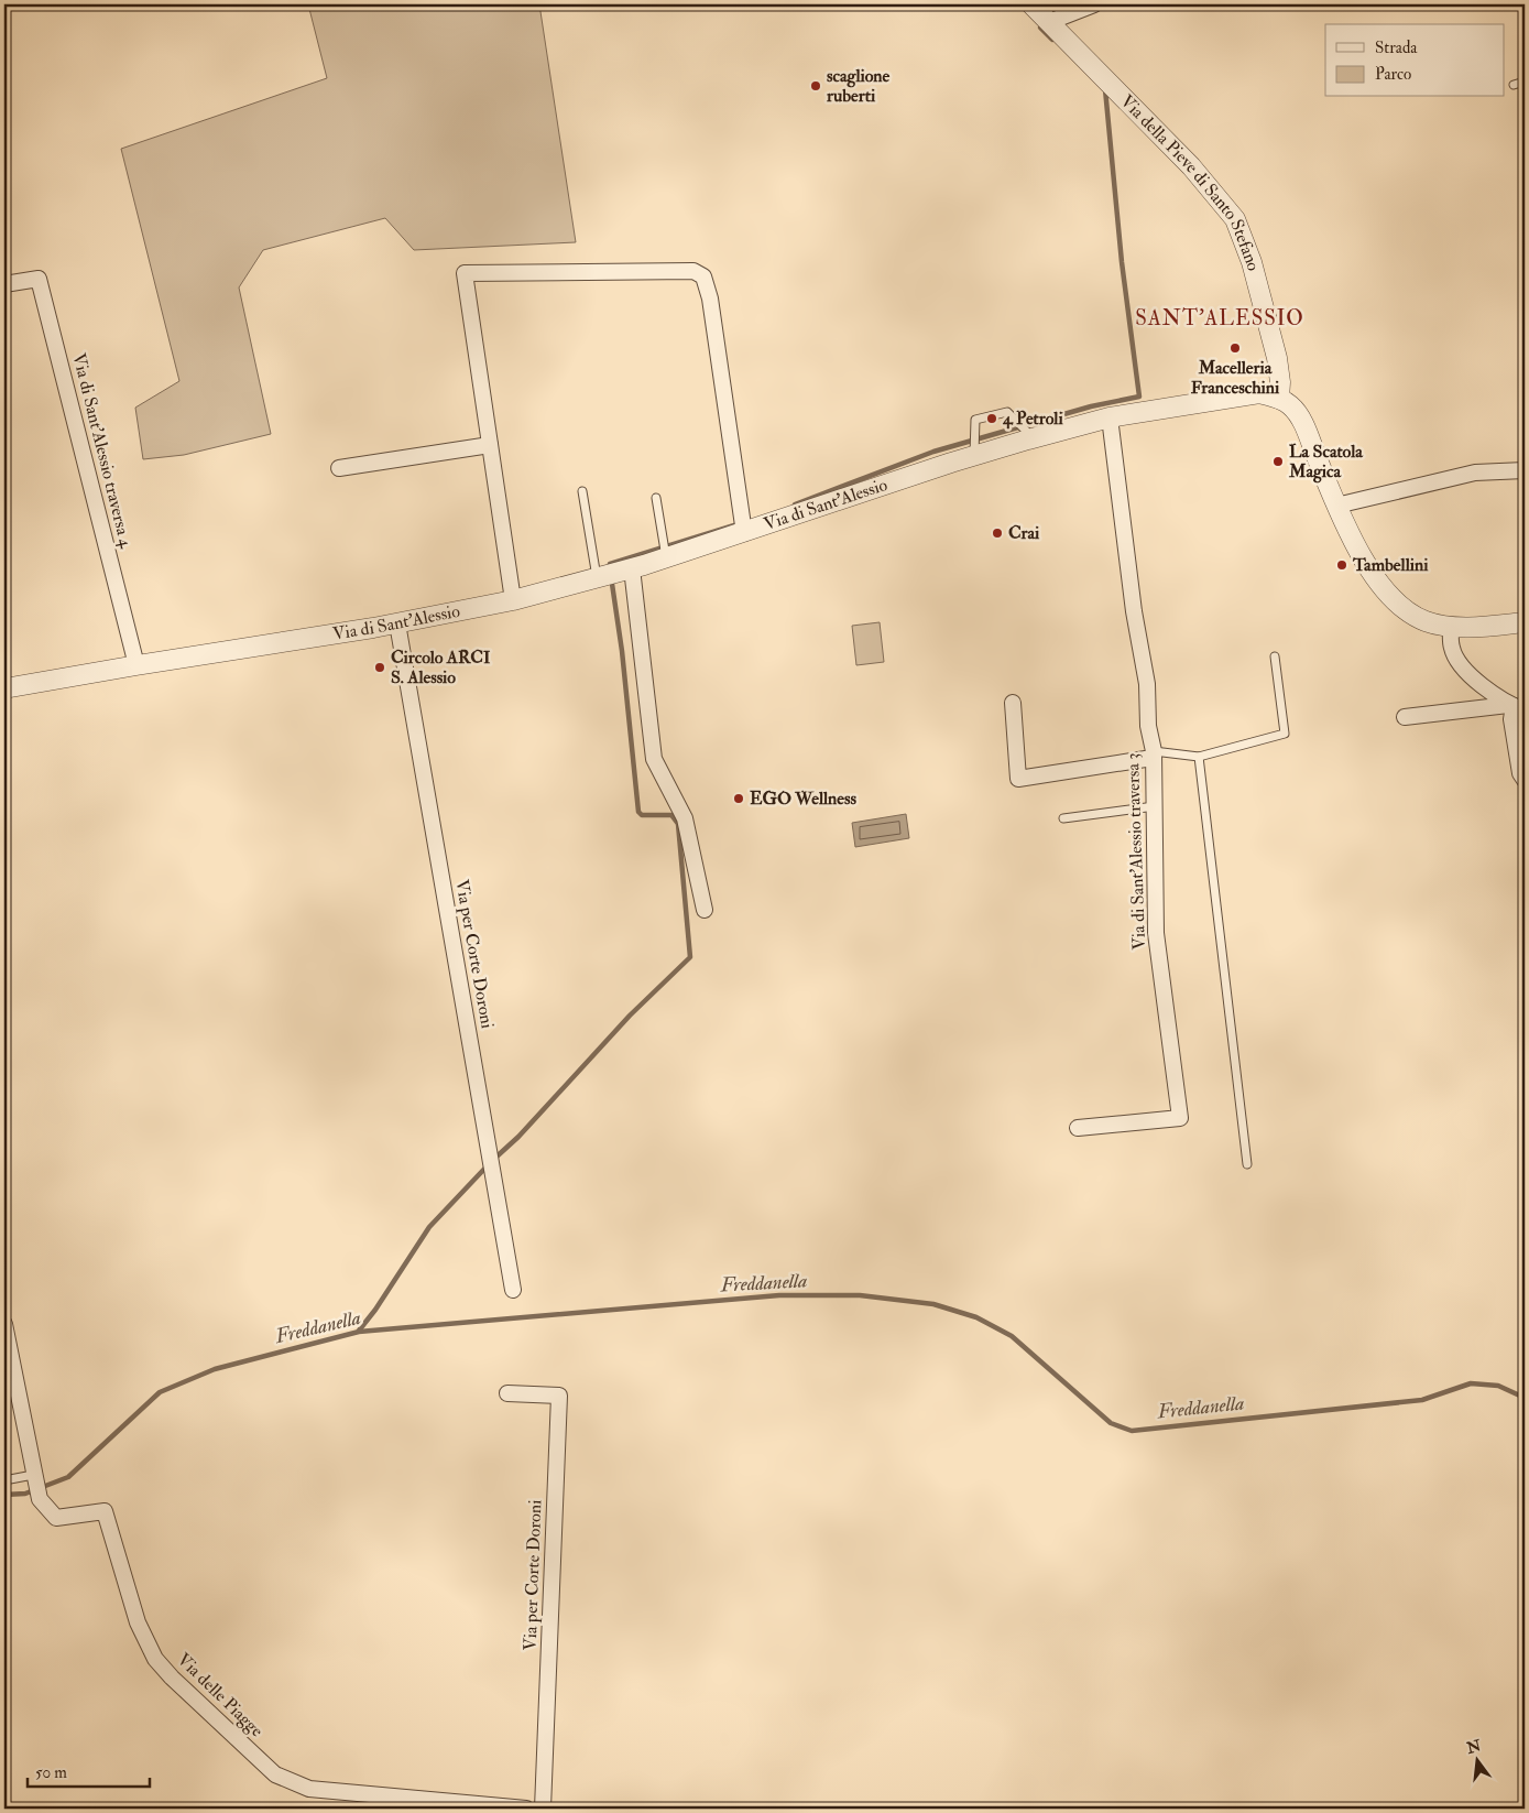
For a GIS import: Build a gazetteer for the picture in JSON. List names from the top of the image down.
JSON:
{
  "streets": {
    "street": [
      "Via della Pieve di Santo Stefano",
      "Via di Sant'Alessio traversa 4",
      "Via di Sant'Alessio",
      "Via di Sant'Alessio traversa 3",
      "Via per Corte Doroni",
      "Via delle Piagge"
    ]
  },
  "crossings": [
    ["Via della Pieve di Santo Stefano", "Via di Sant'Alessio"],
    ["Via di Sant'Alessio traversa 4", "Via di Sant'Alessio"],
    ["Via di Sant'Alessio", "Via di Sant'Alessio traversa 3"],
    ["Via di Sant'Alessio", "Via per Corte Doroni"]
  ],
  "districts": ["SANT'ALESSIO"],
  "water": ["Freddanella"],
  "places": [
    "scaglione ruberti",
    "Macelleria Franceschini",
    "4 Petroli",
    "La Scatola Magica",
    "Crai",
    "Tambellini",
    "Circolo ARCI S. Alessio",
    "EGO Wellness"
  ],
  "legend": ["Strada", "Parco"],
  "scale_bar": "50 m",
  "north": "top"
}
